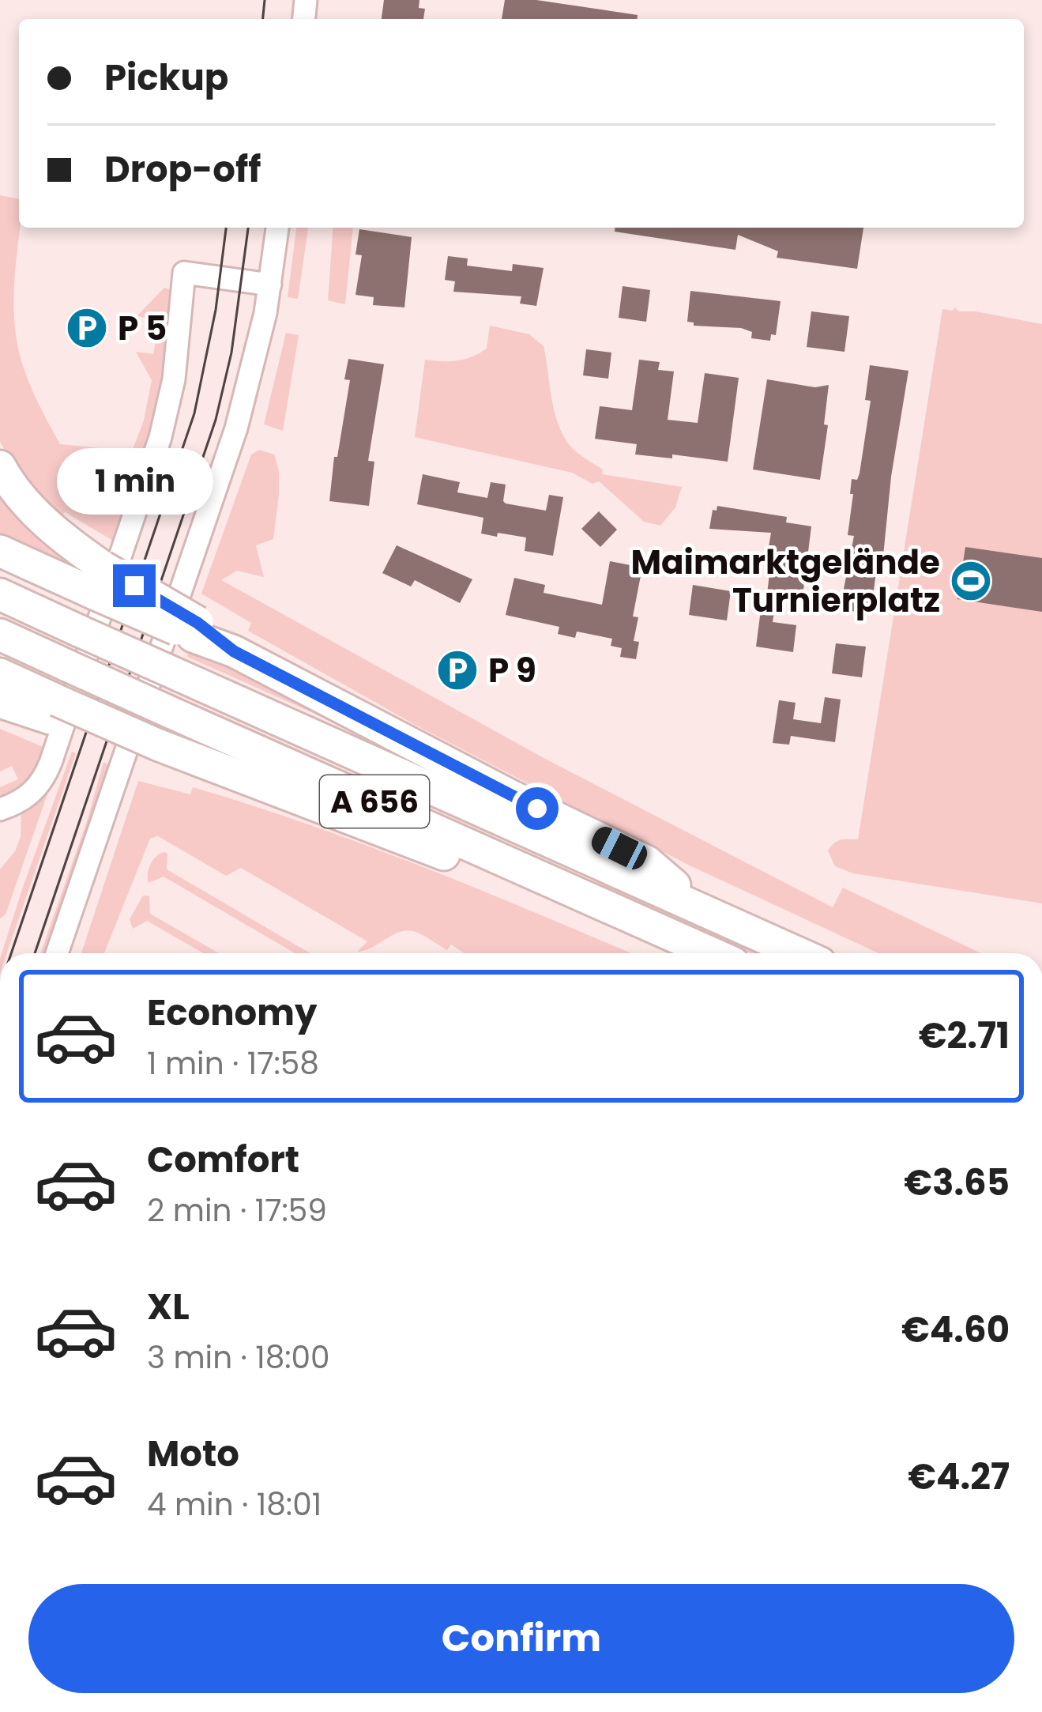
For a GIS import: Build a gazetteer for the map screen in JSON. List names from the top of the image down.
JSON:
{
  "streets": {
    "highway": ["A 656"]
  },
  "places": {
    "parking": ["P 5", "P 9"],
    "sports": ["Maimarktgelände Turnierplatz"]
  },
  "page": {
    "banner": ["Pickup", "Drop-off"],
    "bubble": "1 min",
    "list": [
      {
        "name": "Economy",
        "note": "1 min · 17:58",
        "value": "€2.71"
      },
      {
        "name": "Comfort",
        "note": "2 min · 17:59",
        "value": "€3.65"
      },
      {
        "name": "XL",
        "note": "3 min · 18:00",
        "value": "€4.60"
      },
      {
        "name": "Moto",
        "note": "4 min · 18:01",
        "value": "€4.27"
      }
    ],
    "buttons": "Confirm"
  }
}
